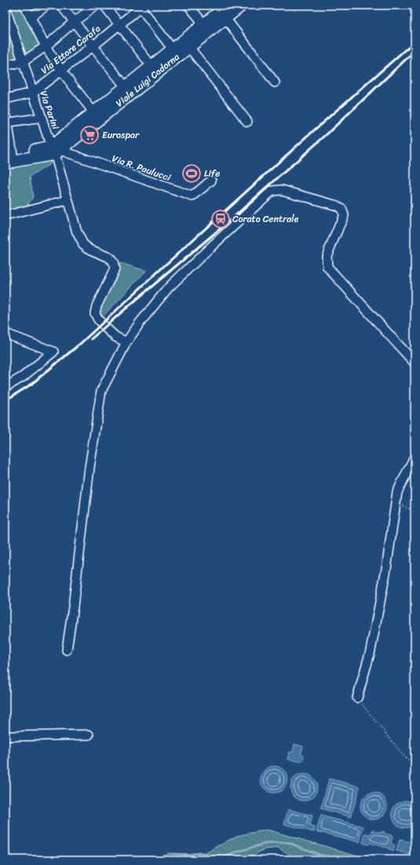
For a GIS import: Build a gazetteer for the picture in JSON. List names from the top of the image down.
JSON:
{
  "streets": {
    "main road": ["Viale Luigi Cadorna"],
    "street": ["Via Ettore Carafa", "Via Parini", "Via R. Paulucci"]
  },
  "crossings": [
    ["Via Ettore Carafa", "Via Parini"],
    ["Viale Luigi Cadorna", "Via Parini"],
    ["Viale Luigi Cadorna", "Via R. Paulucci"],
    ["Via Parini", "Via R. Paulucci"]
  ],
  "places": {
    "supermarket": ["Eurospar"],
    "sports": ["Life"],
    "station": ["Corato Centrale"]
  }
}
